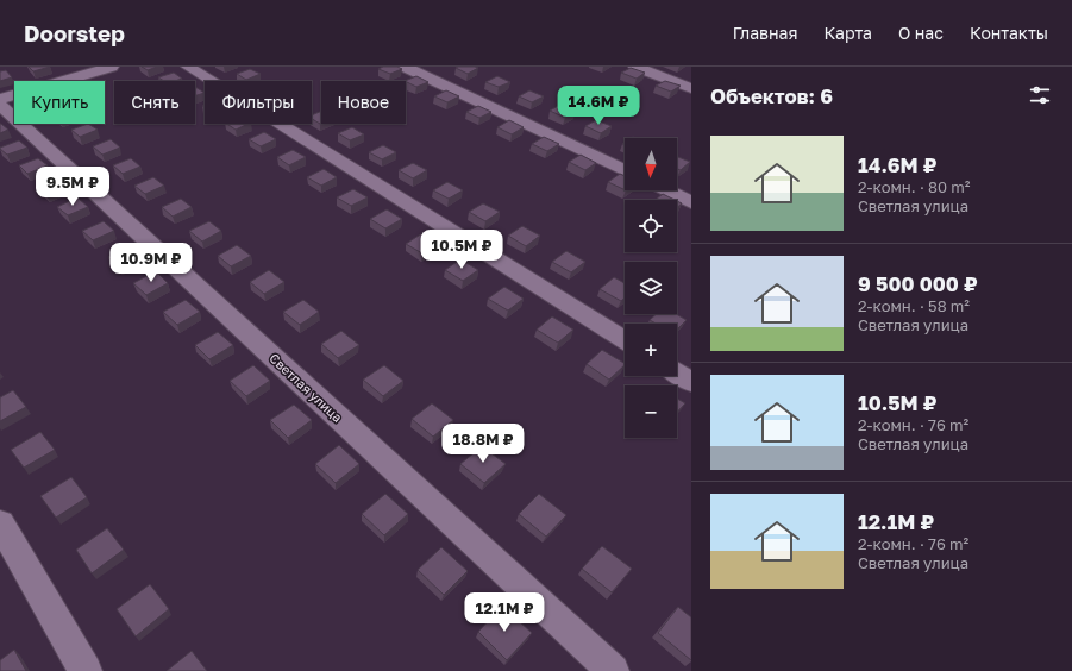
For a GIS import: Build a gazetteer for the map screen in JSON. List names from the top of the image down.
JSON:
{
  "streets": {
    "street": ["Светлая улица"]
  },
  "north": "bottom",
  "page": {
    "header": "Doorstep",
    "nav": [
      "Главная",
      "Карта",
      "О нас",
      "Контакты"
    ],
    "heading": "Объектов: 6",
    "chip": [
      "Купить",
      "Снять",
      "Фильтры",
      "Новое"
    ],
    "price": [
      "14.6M ₽",
      "9.5M ₽",
      "10.5M ₽",
      "10.9M ₽",
      "18.8M ₽",
      "12.1M ₽"
    ],
    "list": [
      {
        "name": "14.6M ₽",
        "note": "2-комн. · 80 m² · Светлая улица"
      },
      {
        "name": "9 500 000 ₽",
        "note": "2-комн. · 58 m² · Светлая улица"
      },
      {
        "name": "10.5M ₽",
        "note": "2-комн. · 76 m² · Светлая улица"
      },
      {
        "name": "12.1M ₽",
        "note": "2-комн. · 76 m² · Светлая улица"
      }
    ],
    "map_buttons": ["+", "−"]
  }
}
